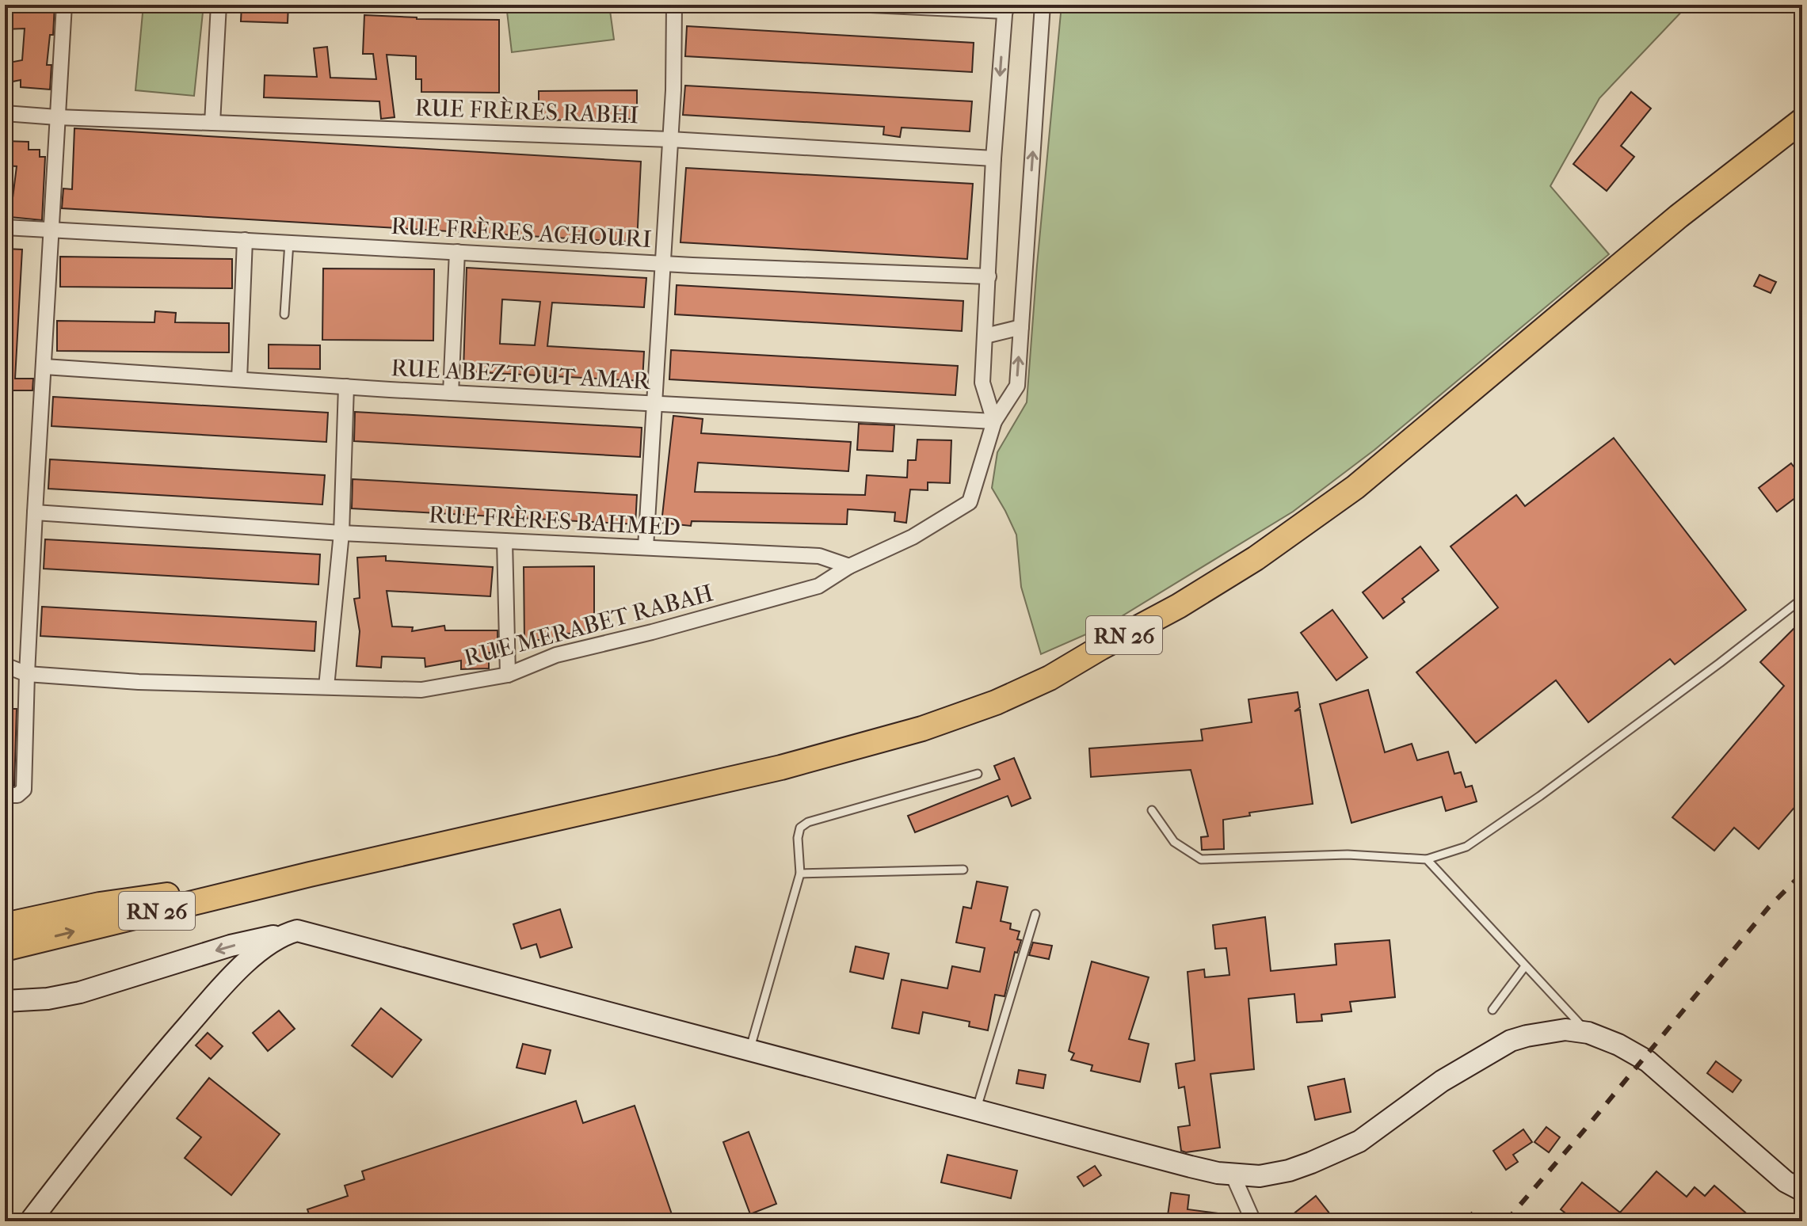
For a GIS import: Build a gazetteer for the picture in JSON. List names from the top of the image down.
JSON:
{
  "streets": {
    "main road": ["RN 26"],
    "street": [
      "RUE FRÈRES RABHI",
      "RUE FRÈRES ACHOURI",
      "RUE ABEZTOUT AMAR",
      "RUE FRÈRES BAHMED",
      "RUE MERABET RABAH"
    ]
  },
  "crossings": [
    ["RUE FRÈRES BAHMED", "RUE MERABET RABAH"]
  ]
}
